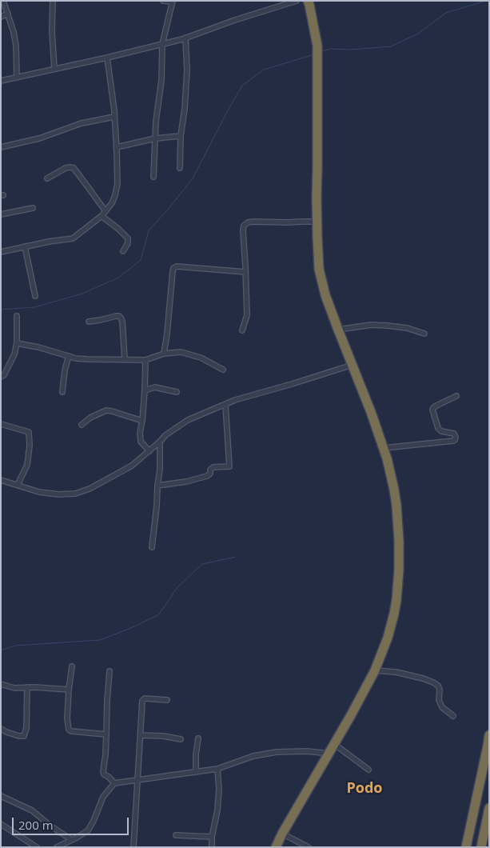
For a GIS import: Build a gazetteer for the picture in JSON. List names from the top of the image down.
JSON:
{
  "districts": ["Podo"],
  "scale_bar": "200 m"
}
